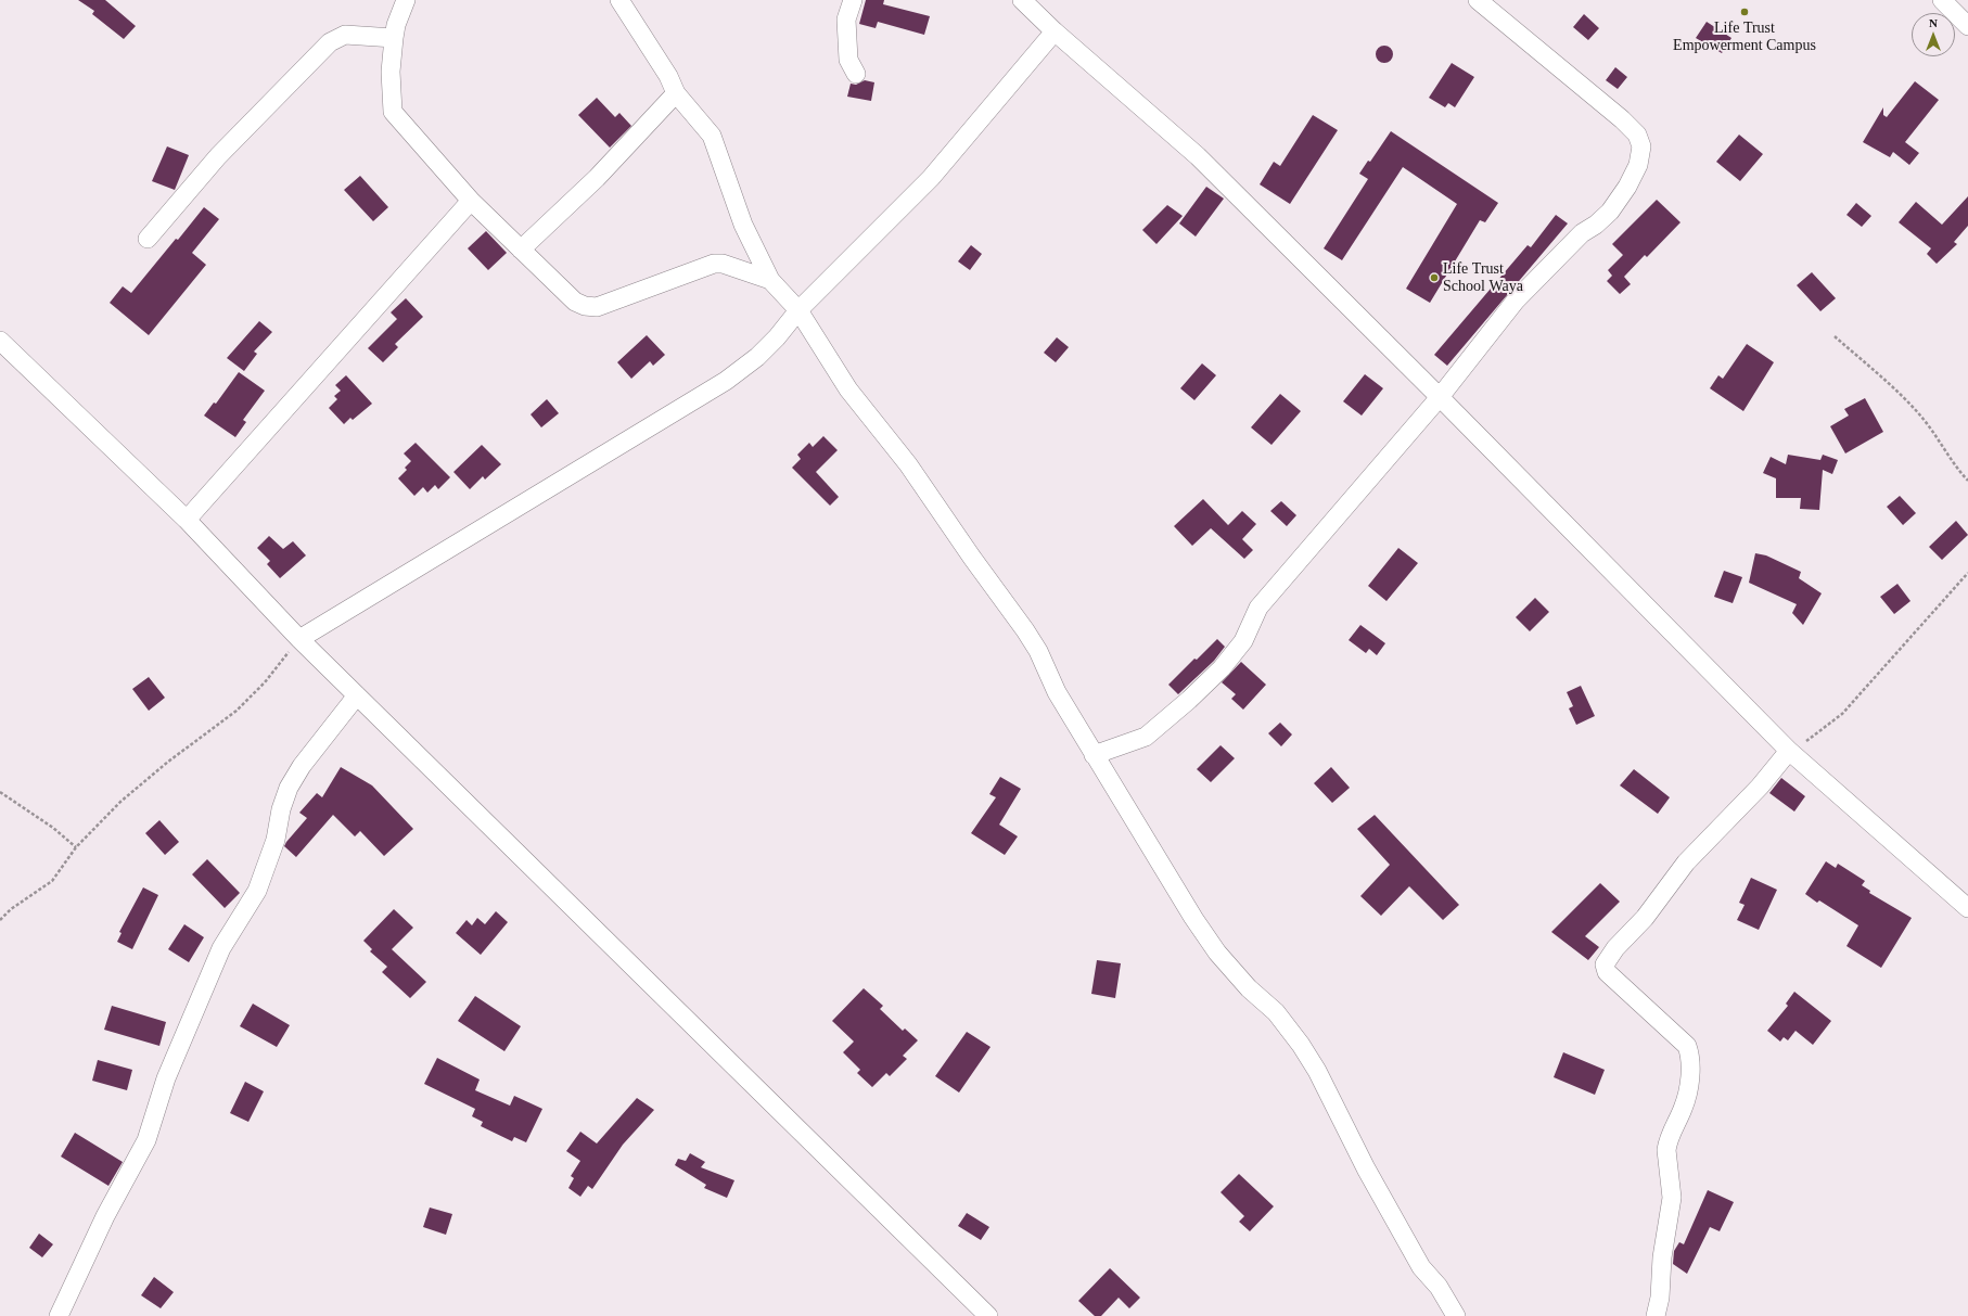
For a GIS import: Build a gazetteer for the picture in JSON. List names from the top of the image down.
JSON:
{
  "places": ["Life Trust Empowerment Campus", "Life Trust School Waya"],
  "north": "top"
}
